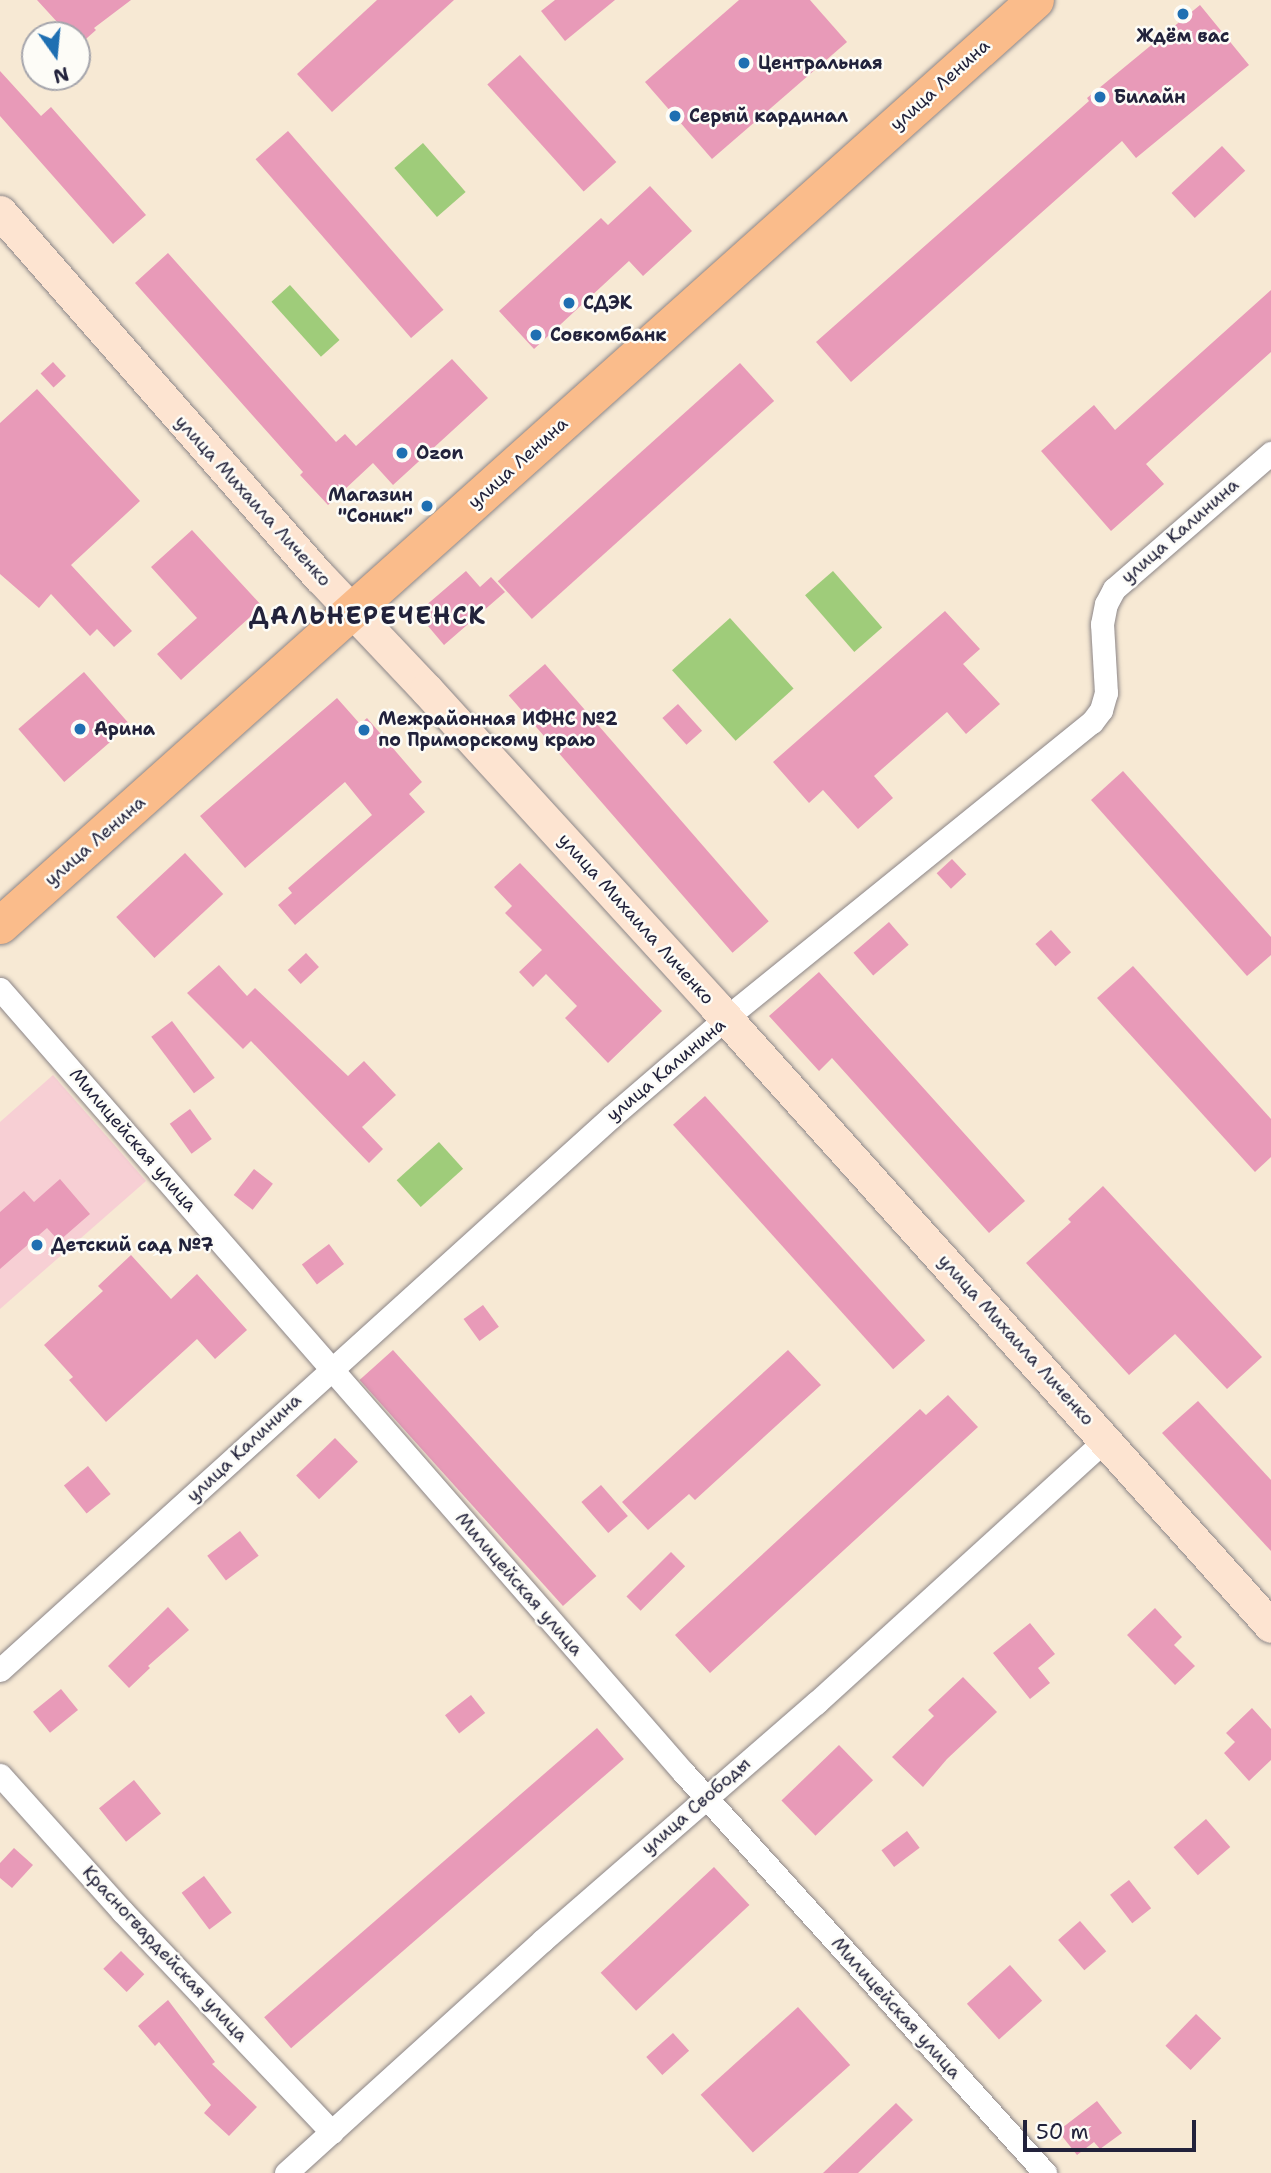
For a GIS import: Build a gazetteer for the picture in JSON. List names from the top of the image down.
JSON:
{
  "streets": {
    "main road": ["улица Ленина", "улица Михаила Личенко"],
    "street": [
      "улица Калинина",
      "Милицейская улица",
      "улица Свободы",
      "Красногвардейская улица"
    ]
  },
  "crossings": [
    ["улица Ленина", "улица Михаила Личенко"],
    ["улица Михаила Личенко", "улица Калинина"],
    ["улица Михаила Личенко", "улица Свободы"],
    ["улица Калинина", "Милицейская улица"],
    ["Милицейская улица", "улица Свободы"],
    ["улица Свободы", "Красногвардейская улица"]
  ],
  "districts": ["ДАЛЬНЕРЕЧЕНСК"],
  "places": [
    "Ждём вас",
    "Центральная",
    "Билайн",
    "Серый кардинал",
    "СДЭК",
    "Совкомбанк",
    "Ozon",
    "Магазин \"Соник\"",
    "Арина",
    "Межрайонная ИФНС №2 по Приморскому краю",
    "Детский сад №7"
  ],
  "scale_bar": "50 m",
  "north": "bottom"
}
